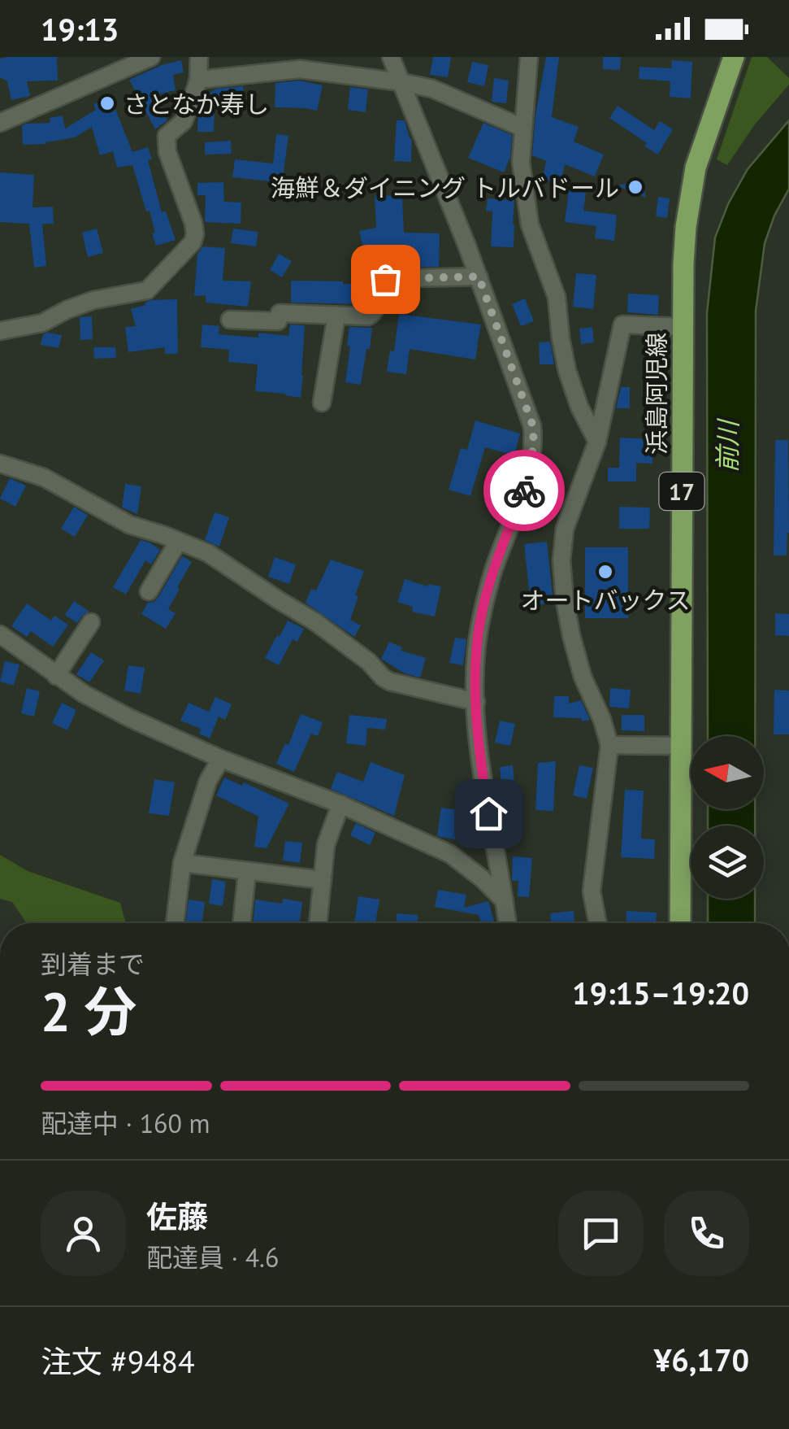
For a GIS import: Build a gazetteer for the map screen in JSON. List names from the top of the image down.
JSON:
{
  "streets": {
    "main road": ["浜島阿児線", "17"]
  },
  "water": ["前川"],
  "places": ["さとなか寿し", "海鮮＆ダイニング トルバドール", "オートバックス"],
  "north": "left",
  "page": {
    "status": "19:13",
    "heading": ["2 分", "到着まで", "19:15–19:20"],
    "panel": [
      "佐藤",
      "配達員 · 4.6",
      "注文 #9484",
      "¥6,170"
    ],
    "bar": "配達中 · 160 m"
  }
}
